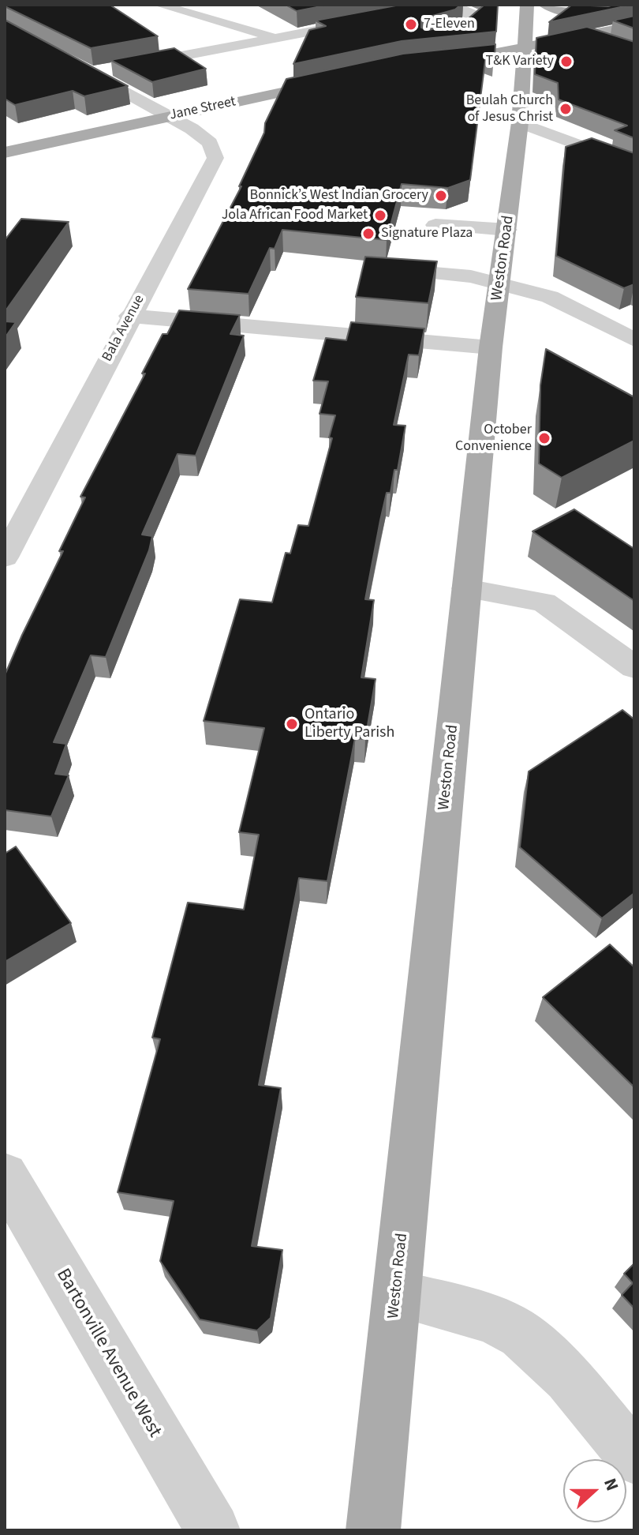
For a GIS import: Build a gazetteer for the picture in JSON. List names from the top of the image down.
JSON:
{
  "streets": {
    "main road": ["Jane Street", "Weston Road"],
    "street": ["Bala Avenue", "Bartonville Avenue West"]
  },
  "crossings": [
    ["Jane Street", "Bala Avenue"]
  ],
  "places": [
    "7-Eleven",
    "T&K Variety",
    "Beulah Church of Jesus Christ",
    "Bonnick’s West Indian Grocery",
    "Jola African Food Market",
    "Signature Plaza",
    "October Convenience",
    "Ontario Liberty Parish"
  ],
  "north": "right"
}
